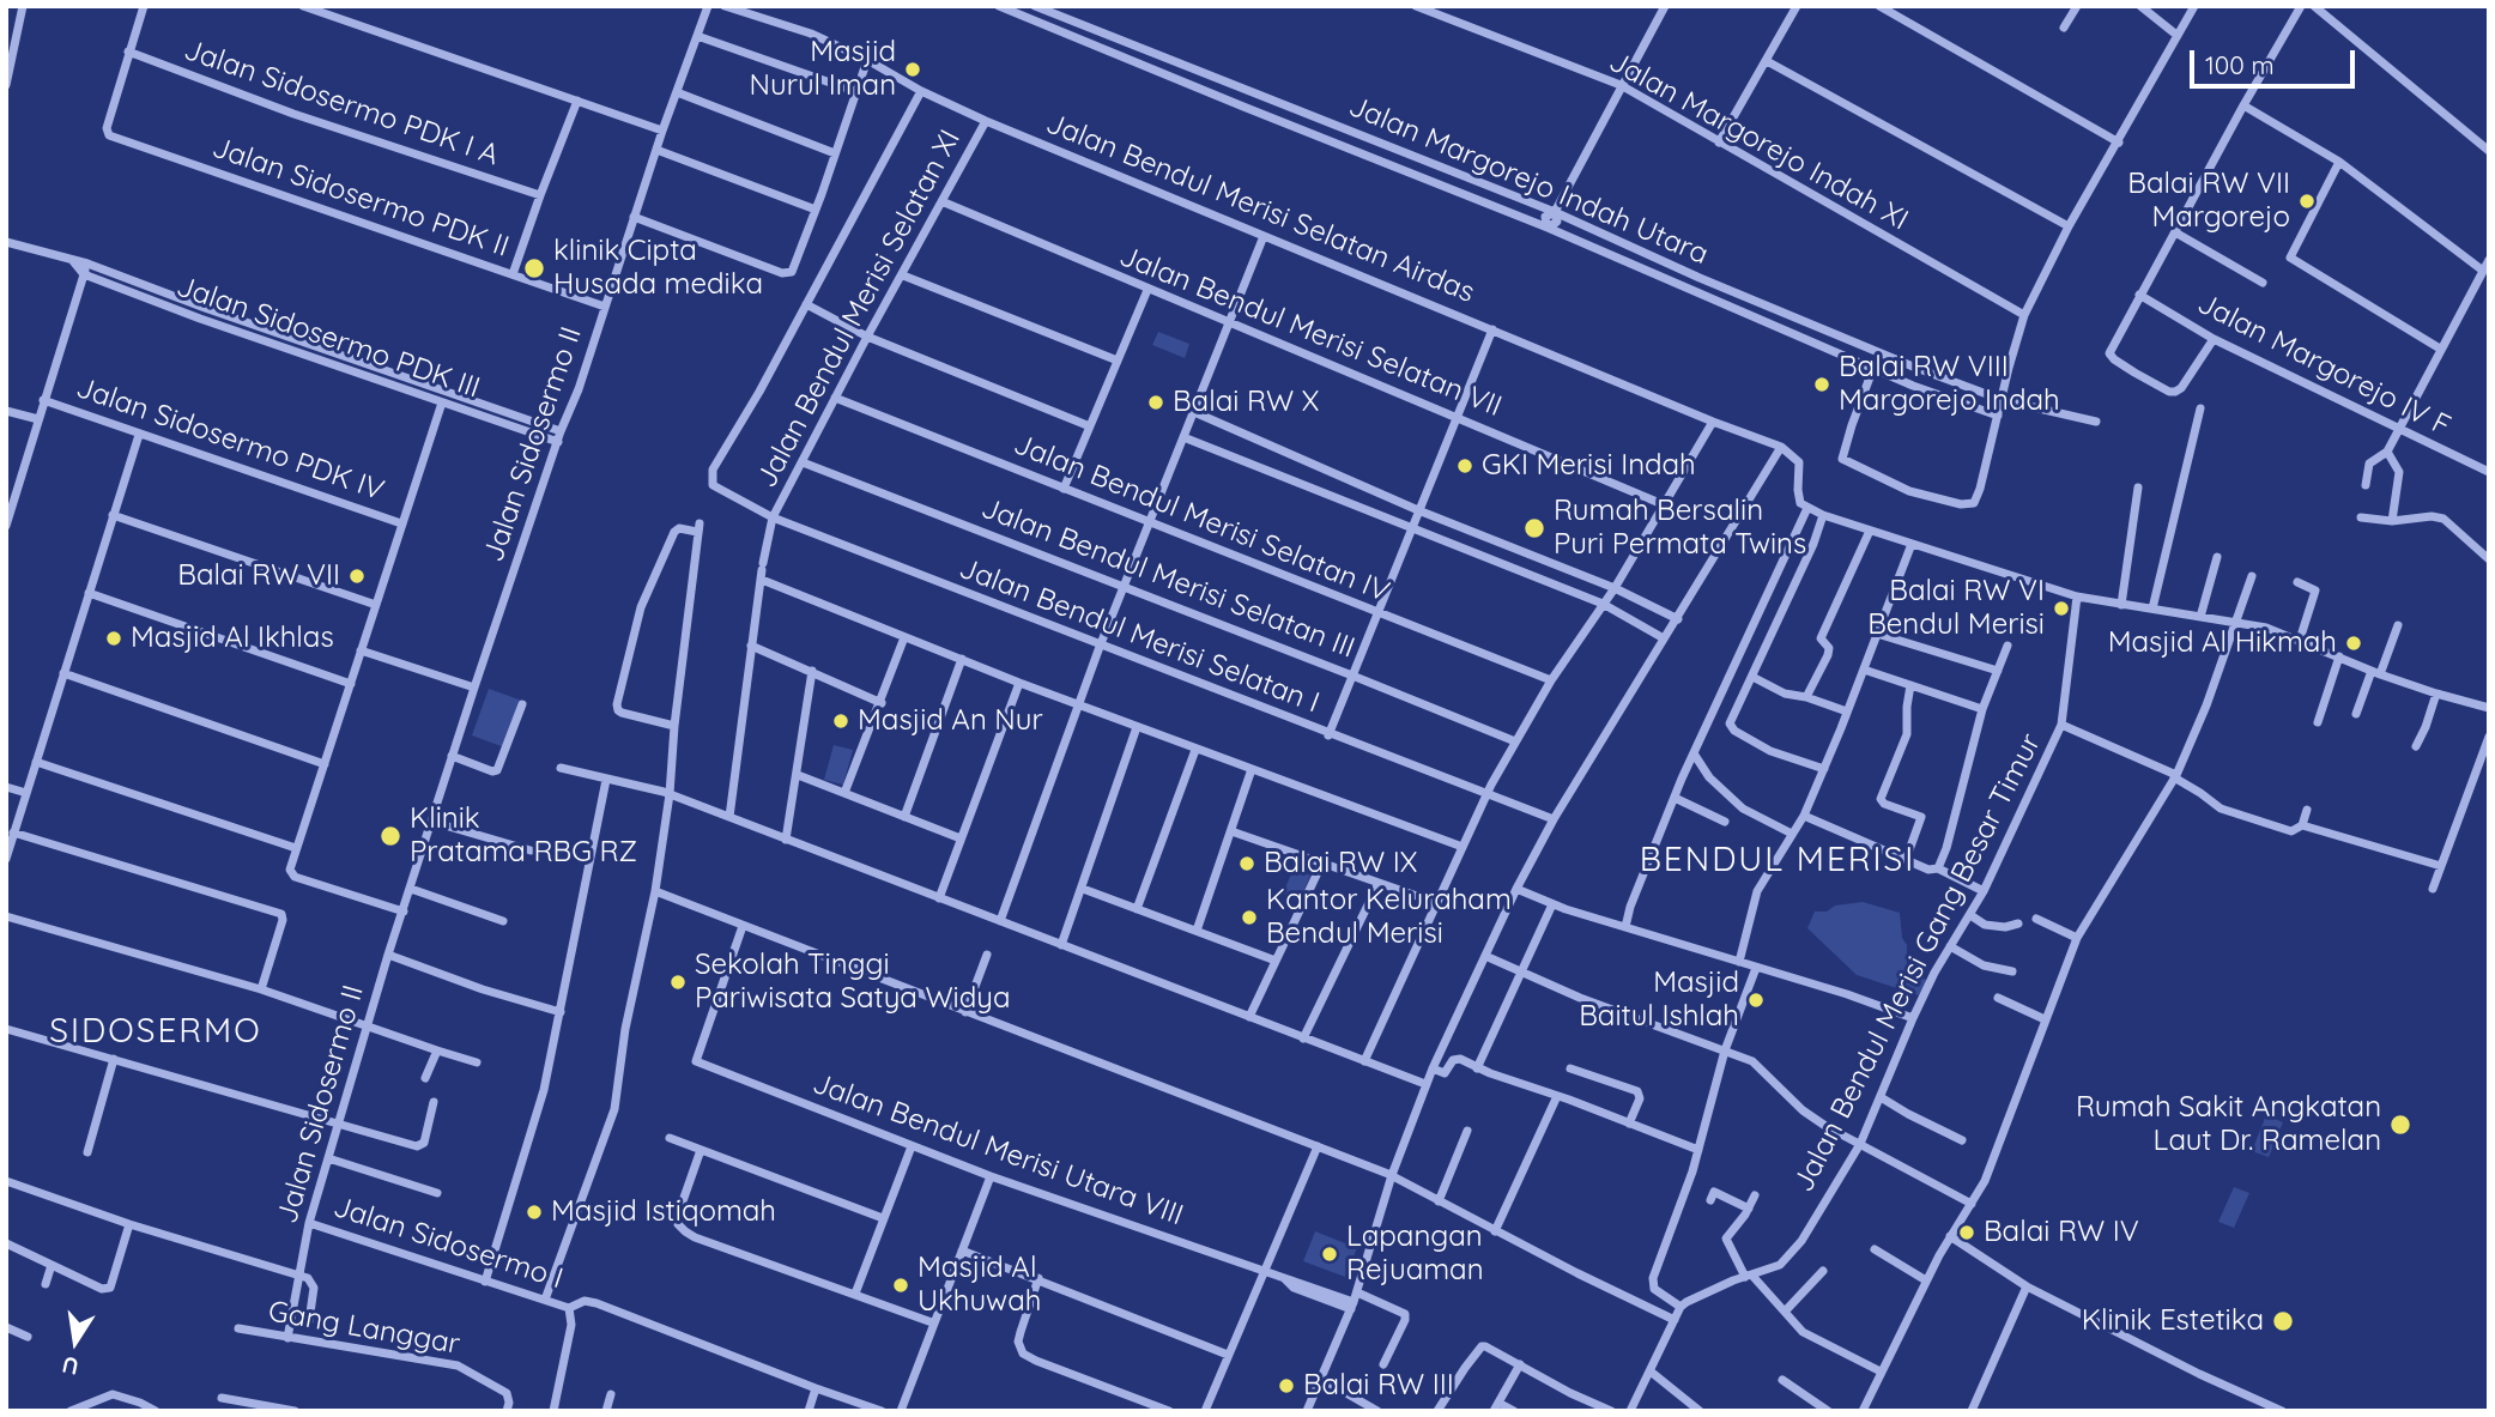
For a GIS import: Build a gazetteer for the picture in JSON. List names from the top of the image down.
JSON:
{
  "streets": {
    "street": [
      "Jalan Sidosermo PDK I A",
      "Jalan Margorejo Indah XI",
      "Jalan Margorejo Indah Utara",
      "Jalan Sidosermo PDK II",
      "Jalan Bendul Merisi Selatan Airdas",
      "Jalan Bendul Merisi Selatan XI",
      "Jalan Bendul Merisi Selatan VII",
      "Jalan Sidosermo PDK III",
      "Jalan Margorejo IV F",
      "Jalan Sidosermo PDK IV",
      "Jalan Sidosermo II",
      "Jalan Bendul Merisi Selatan IV",
      "Jalan Bendul Merisi Selatan III",
      "Jalan Bendul Merisi Selatan I",
      "Jalan Bendul Merisi Gang Besar Timur",
      "Jalan Bendul Merisi Utara VIII",
      "Jalan Sidosermo I",
      "Gang Langgar"
    ]
  },
  "crossings": [
    ["Jalan Sidosermo PDK I A", "Jalan Sidosermo PDK II"],
    ["Jalan Sidosermo PDK II", "Jalan Sidosermo II"],
    ["Jalan Bendul Merisi Selatan Airdas", "Jalan Bendul Merisi Selatan XI"],
    ["Jalan Bendul Merisi Selatan XI", "Jalan Bendul Merisi Selatan VII"],
    ["Jalan Bendul Merisi Selatan XI", "Jalan Bendul Merisi Selatan IV"],
    ["Jalan Bendul Merisi Selatan XI", "Jalan Bendul Merisi Selatan III"],
    ["Jalan Bendul Merisi Selatan XI", "Jalan Bendul Merisi Selatan I"],
    ["Jalan Sidosermo PDK III", "Jalan Sidosermo II"],
    ["Jalan Sidosermo II", "Jalan Sidosermo I"],
    ["Jalan Sidosermo II", "Gang Langgar"]
  ],
  "districts": ["BENDUL MERISI", "SIDOSERMO"],
  "places": [
    "Masjid Nurul Iman",
    "Balai RW VII Margorejo",
    "klinik Cipta Husada medika",
    "Balai RW VIII Margorejo Indah",
    "Balai RW X",
    "GKI Merisi Indah",
    "Rumah Bersalin Puri Permata Twins",
    "Balai RW VII",
    "Balai RW VI Bendul Merisi",
    "Masjid Al Ikhlas",
    "Masjid Al Hikmah",
    "Masjid An Nur",
    "Klinik Pratama RBG RZ",
    "Balai RW IX",
    "Kantor Keluraham Bendul Merisi",
    "Sekolah Tinggi Pariwisata Satya Widya",
    "Masjid Baitul Ishlah",
    "Rumah Sakit Angkatan Laut Dr. Ramelan",
    "Masjid Istiqomah",
    "Balai RW IV",
    "Lapangan Rejuaman",
    "Masjid Al Ukhuwah",
    "Klinik Estetika",
    "Balai RW III"
  ],
  "scale_bar": "100 m",
  "north": "bottom"
}
